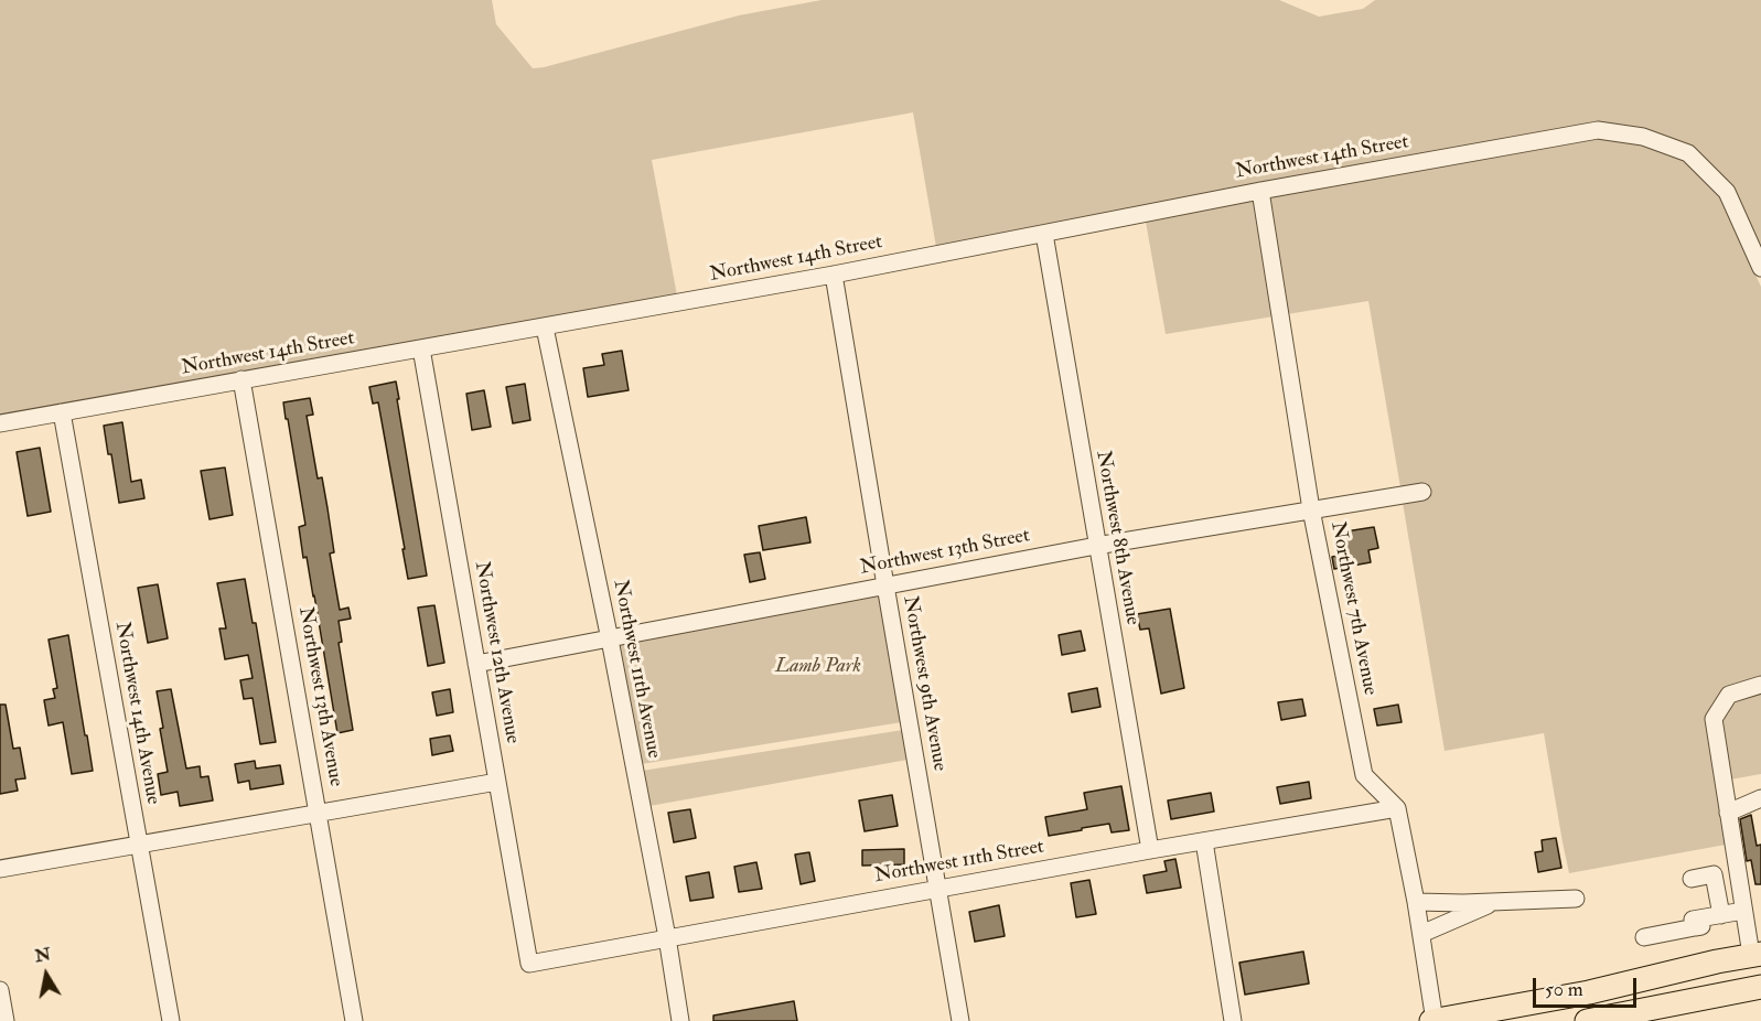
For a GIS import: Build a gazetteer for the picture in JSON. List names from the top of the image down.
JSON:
{
  "streets": {
    "street": [
      "Northwest 14th Street",
      "Northwest 8th Avenue",
      "Northwest 13th Street",
      "Northwest 7th Avenue",
      "Northwest 12th Avenue",
      "Northwest 11th Avenue",
      "Northwest 9th Avenue",
      "Northwest 13th Avenue",
      "Northwest 14th Avenue",
      "Northwest 11th Street"
    ]
  },
  "crossings": [
    ["Northwest 14th Street", "Northwest 8th Avenue"],
    ["Northwest 14th Street", "Northwest 7th Avenue"],
    ["Northwest 14th Street", "Northwest 12th Avenue"],
    ["Northwest 14th Street", "Northwest 11th Avenue"],
    ["Northwest 14th Street", "Northwest 9th Avenue"],
    ["Northwest 14th Street", "Northwest 13th Avenue"],
    ["Northwest 14th Street", "Northwest 14th Avenue"],
    ["Northwest 8th Avenue", "Northwest 13th Street"],
    ["Northwest 8th Avenue", "Northwest 11th Street"],
    ["Northwest 13th Street", "Northwest 7th Avenue"],
    ["Northwest 13th Street", "Northwest 12th Avenue"],
    ["Northwest 13th Street", "Northwest 11th Avenue"],
    ["Northwest 13th Street", "Northwest 9th Avenue"],
    ["Northwest 7th Avenue", "Northwest 11th Street"],
    ["Northwest 12th Avenue", "Northwest 11th Street"],
    ["Northwest 11th Avenue", "Northwest 11th Street"],
    ["Northwest 9th Avenue", "Northwest 11th Street"]
  ],
  "parks": ["Lamb Park"],
  "scale_bar": "50 m",
  "north": "top"
}
